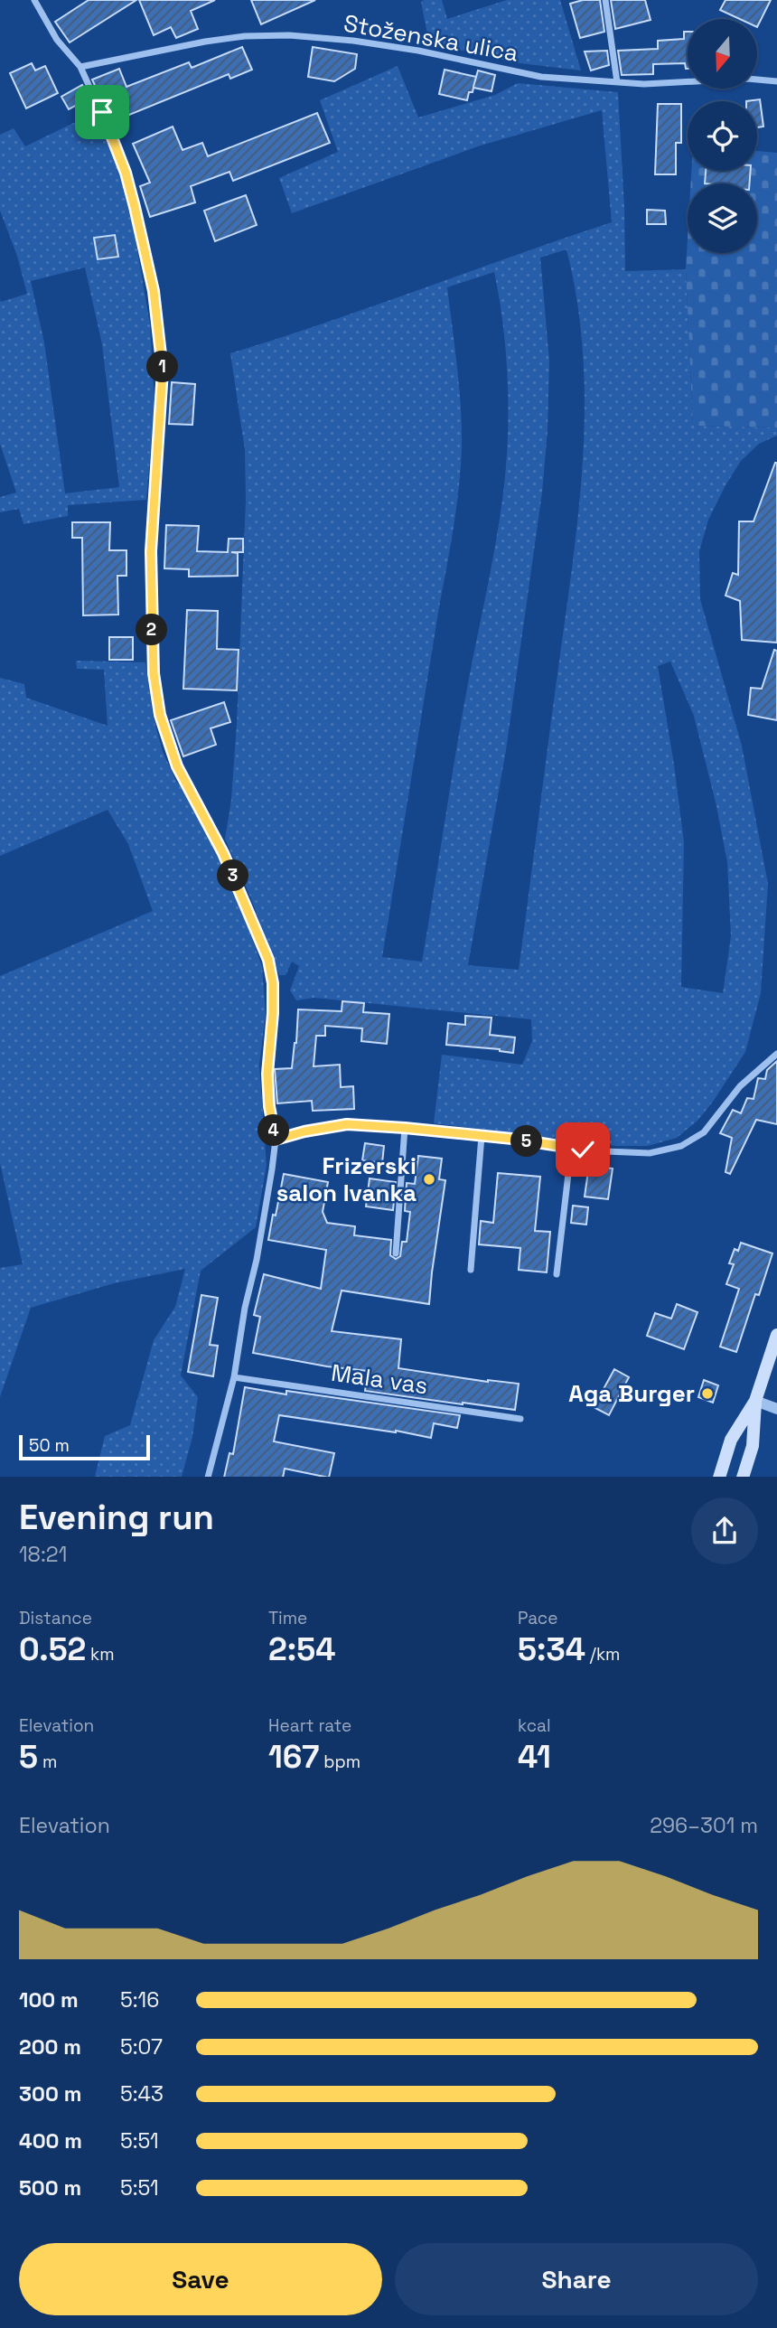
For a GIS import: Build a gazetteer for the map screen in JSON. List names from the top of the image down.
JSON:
{
  "streets": {
    "street": ["Stoženska ulica", "Mala vas"]
  },
  "places": ["Frizerski salon Ivanka", "Aga Burger"],
  "scale_bar": "50 m",
  "north": "bottom",
  "page": {
    "pins": [
      "1",
      "2",
      "3",
      "4",
      "5"
    ],
    "scale": "50 m",
    "heading": ["Evening run", "18:21"],
    "stats": [
      ["Distance", "0.52 km"],
      ["Time", "2:54"],
      ["Pace", "5:34 /km"],
      ["Elevation", "5 m"],
      ["Heart rate", "167 bpm"],
      ["kcal", "41"]
    ],
    "chart": ["Elevation", "296–301 m"],
    "list": [
      {
        "name": "100 m",
        "note": "5:16"
      },
      {
        "name": "200 m",
        "note": "5:07"
      },
      {
        "name": "300 m",
        "note": "5:43"
      },
      {
        "name": "400 m",
        "note": "5:51"
      },
      {
        "name": "500 m",
        "note": "5:51"
      }
    ],
    "buttons": ["Save", "Share"]
  }
}
